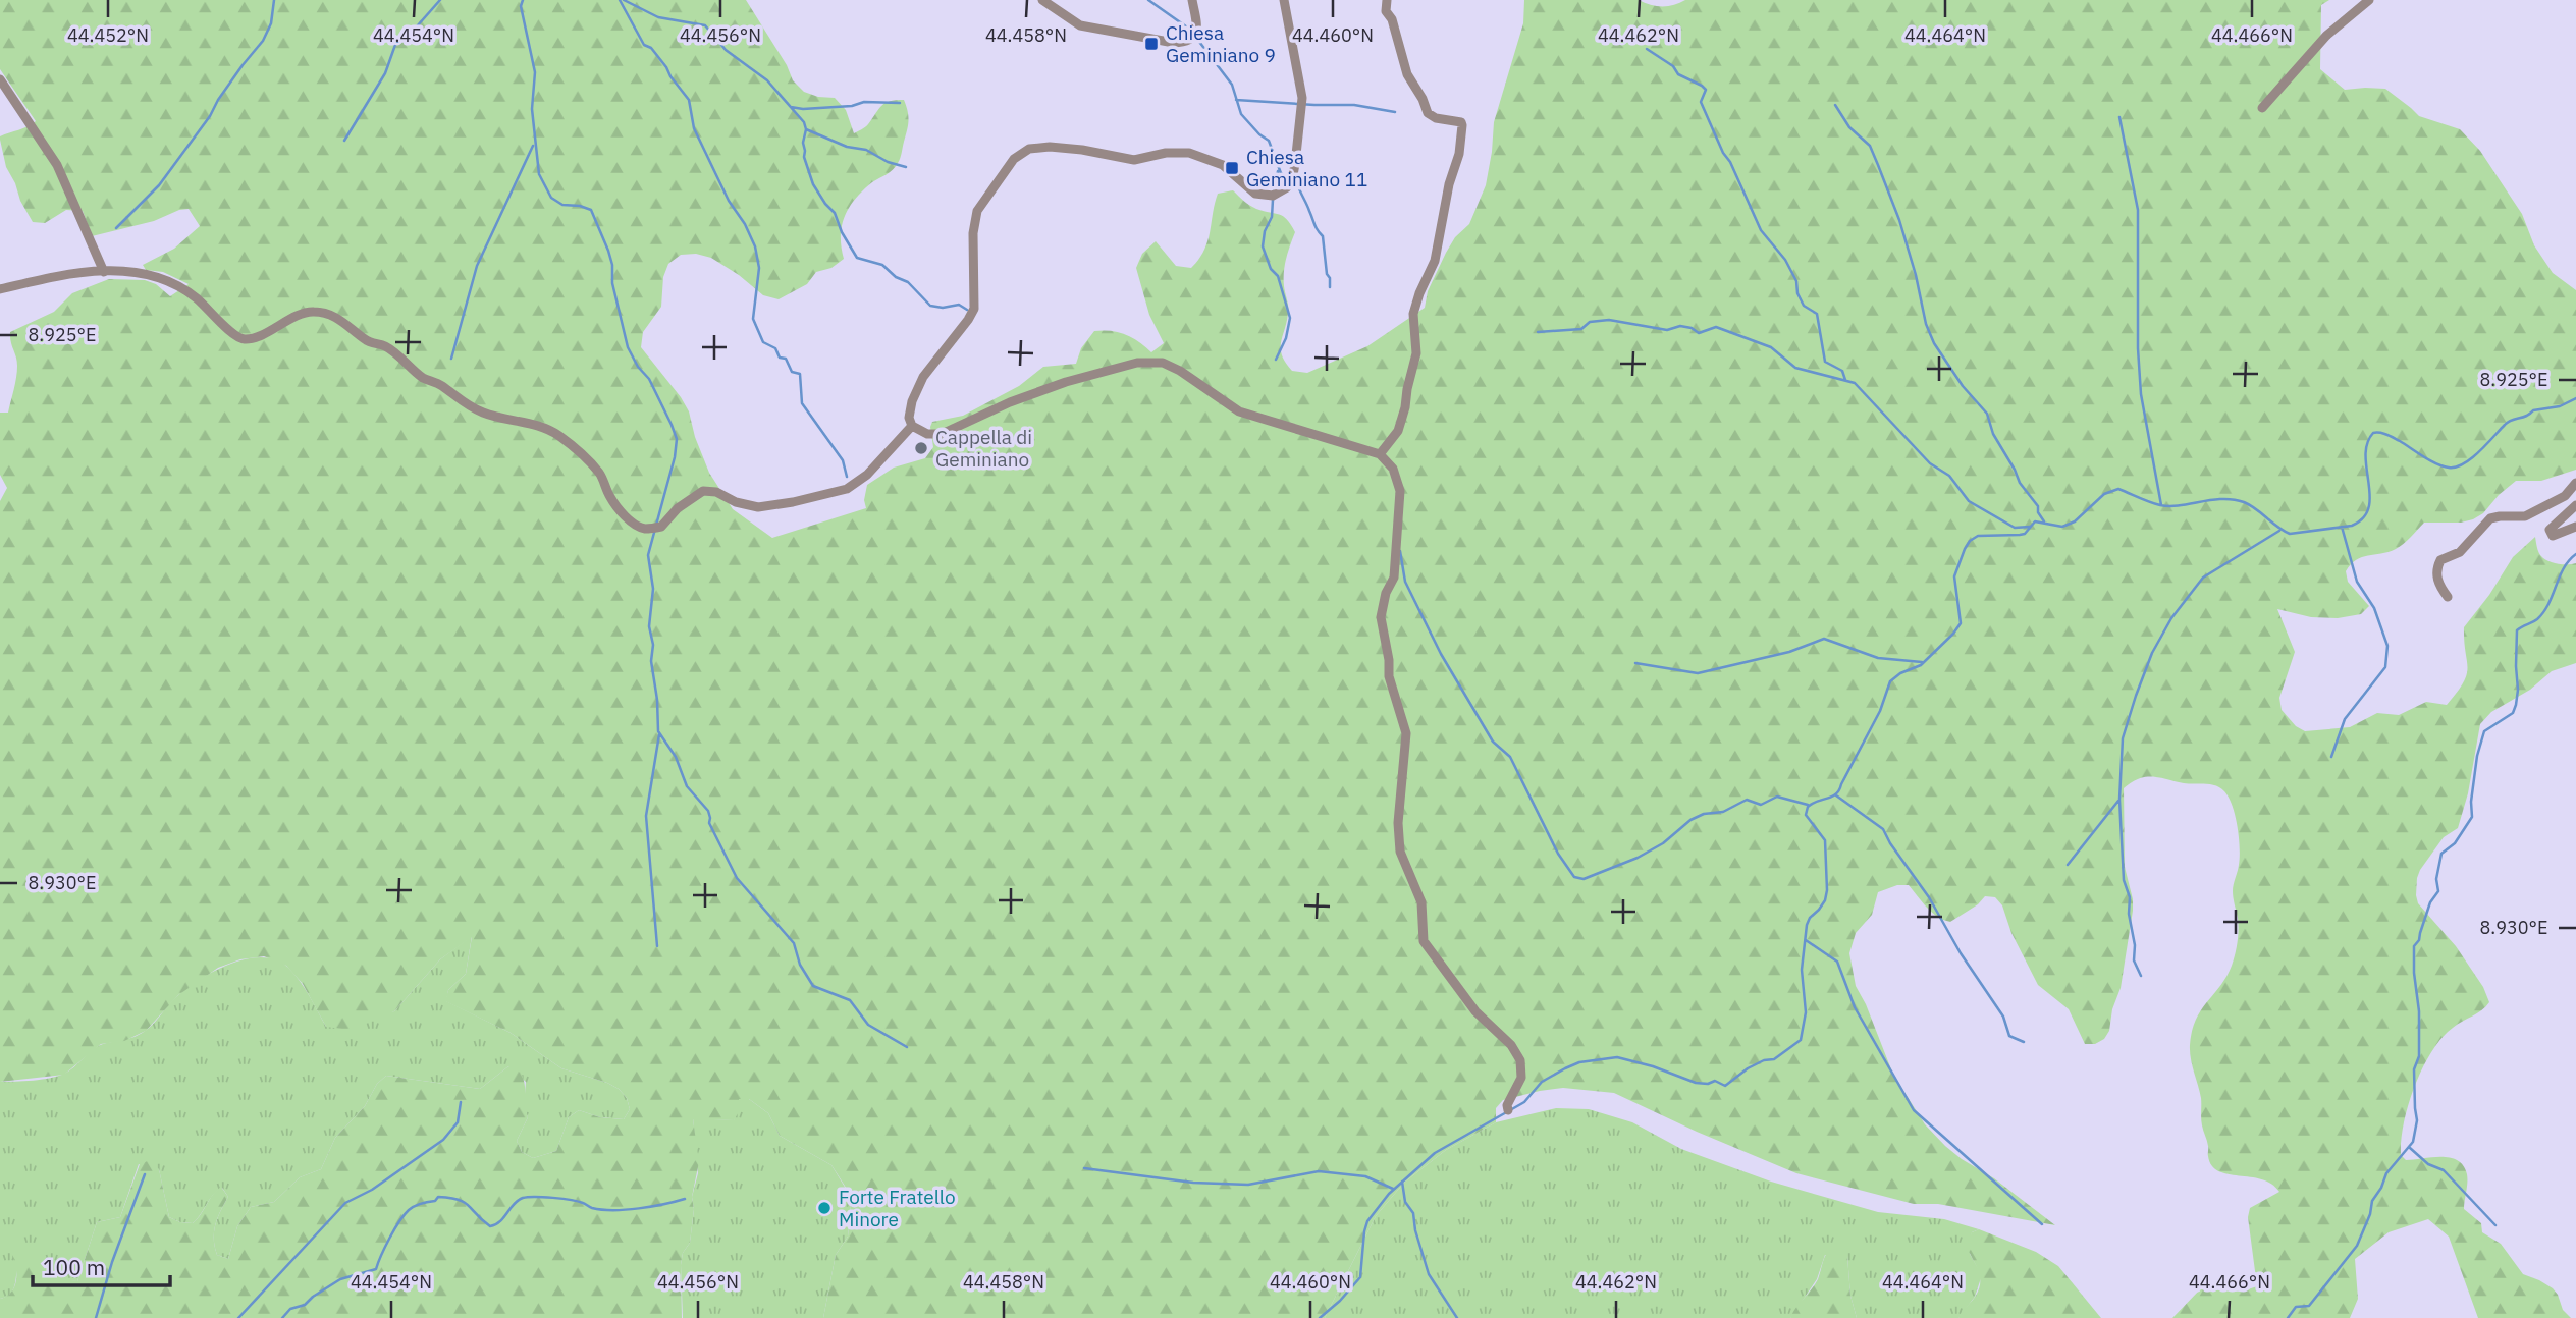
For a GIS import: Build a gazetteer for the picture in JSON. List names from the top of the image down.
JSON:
{
  "places": {
    "transit": ["Chiesa Geminiano 9", "Chiesa Geminiano 11"],
    "other": ["Cappella di Geminiano", "Forte Fratello Minore"]
  },
  "scale_bar": "100 m",
  "coordinates": [
    "44.452°N",
    "44.454°N",
    "44.456°N",
    "44.458°N",
    "44.460°N",
    "44.462°N",
    "44.464°N",
    "44.466°N",
    "8.925°E",
    "8.930°E"
  ]
}
